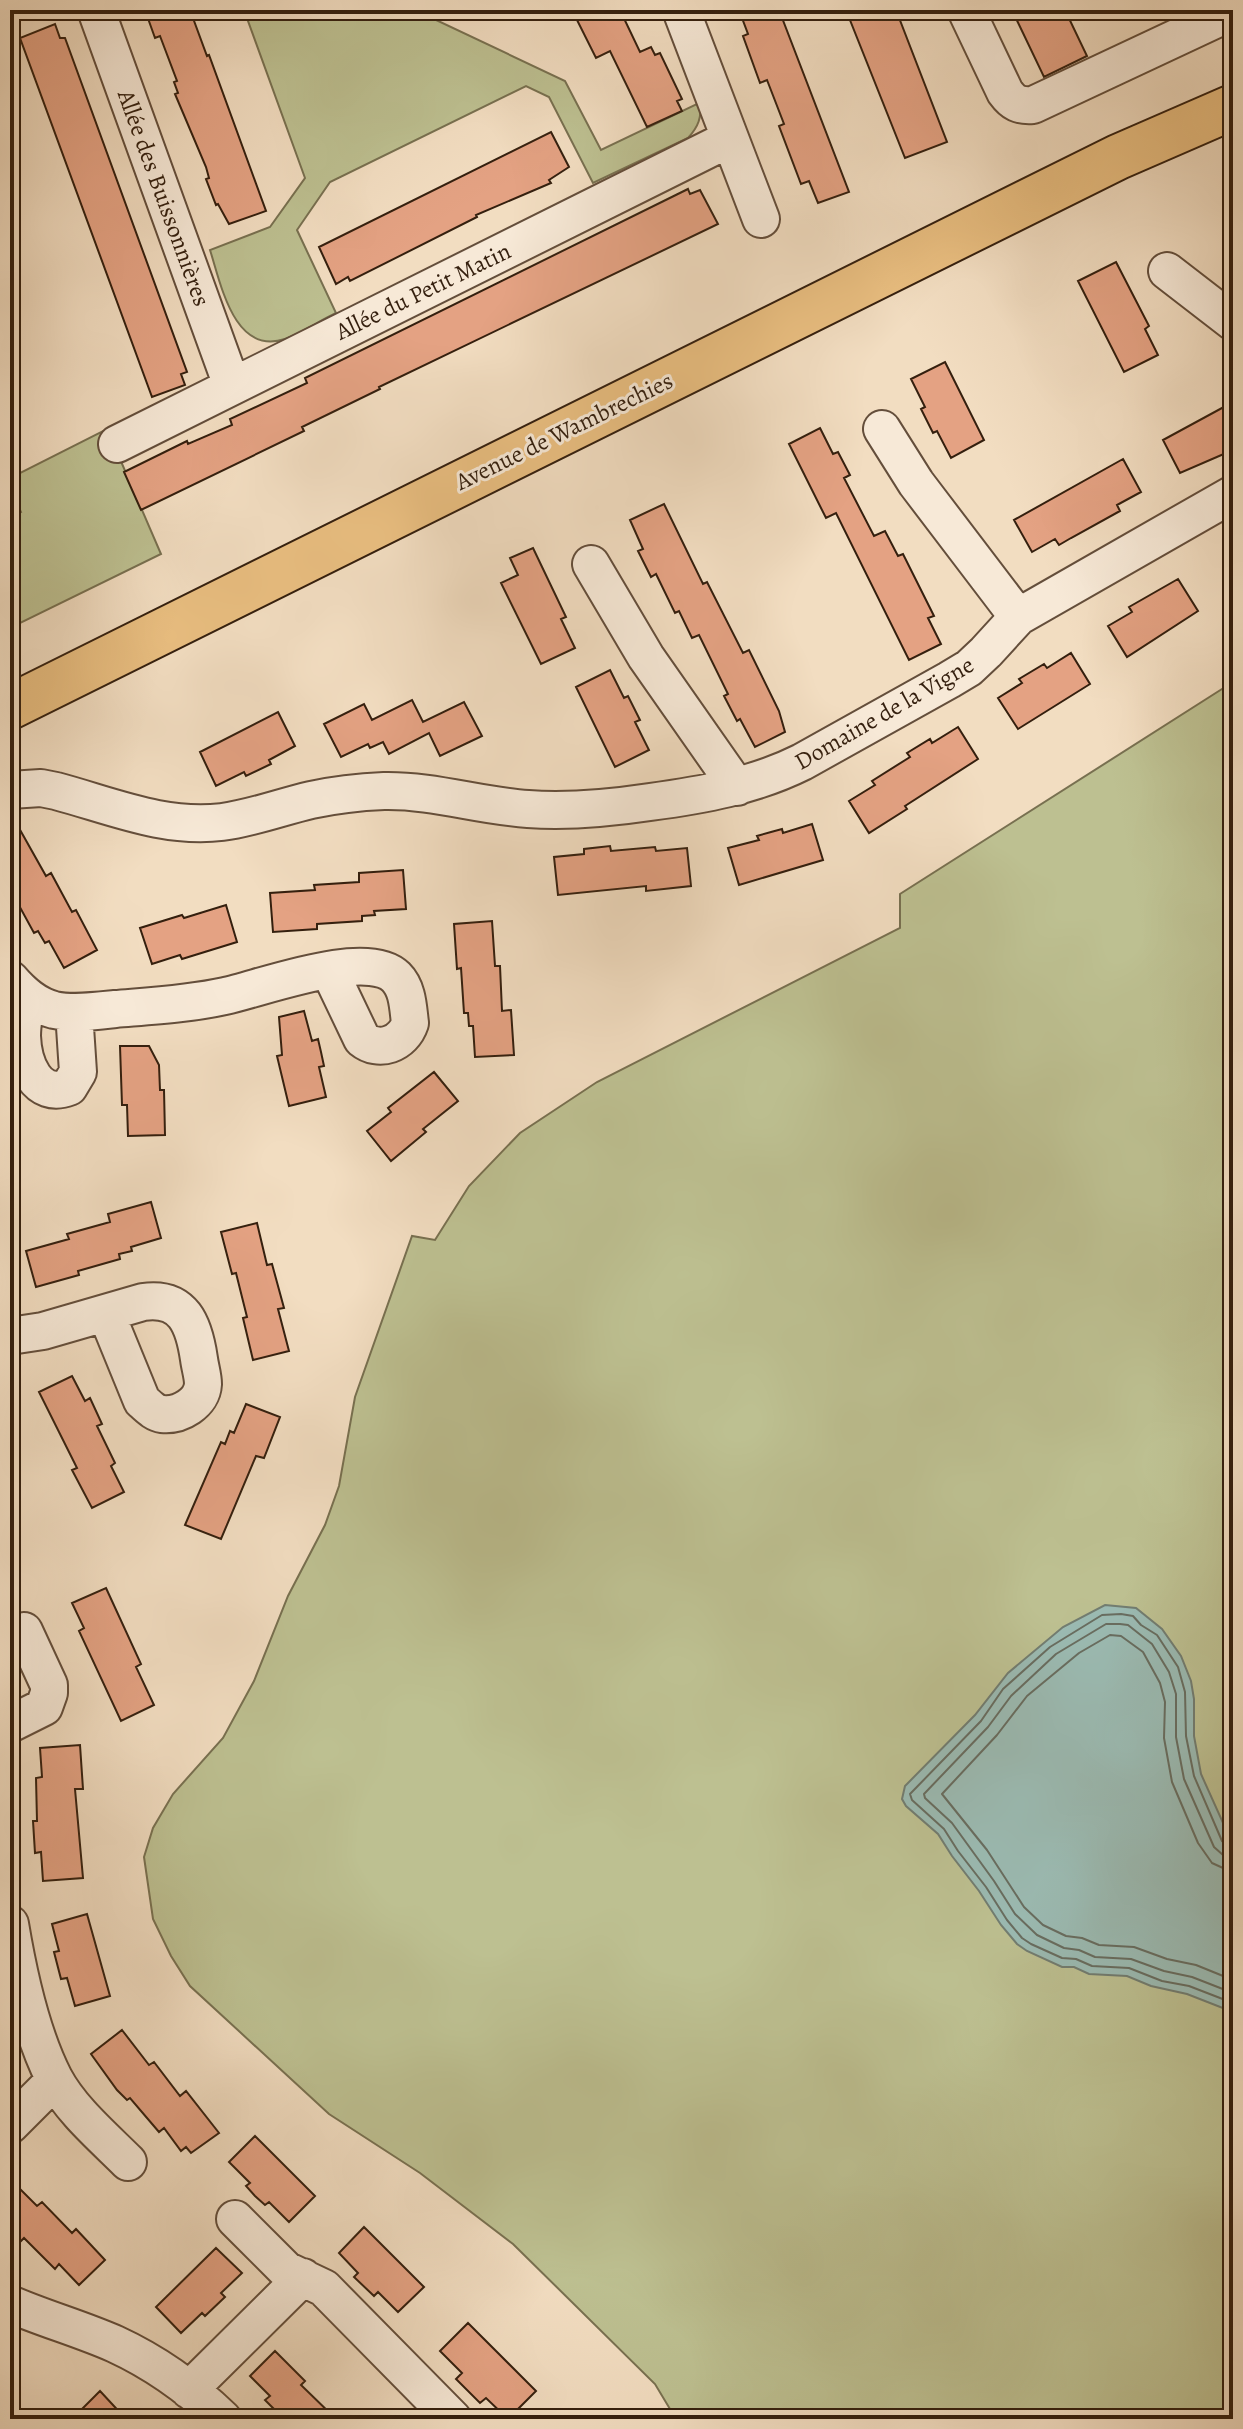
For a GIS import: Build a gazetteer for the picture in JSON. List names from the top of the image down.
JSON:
{
  "streets": {
    "main road": ["Avenue de Wambrechies"],
    "street": ["Allée des Buissonnières", "Allée du Petit Matin", "Domaine de la Vigne"]
  },
  "crossings": [
    ["Allée des Buissonnières", "Allée du Petit Matin"]
  ]
}
